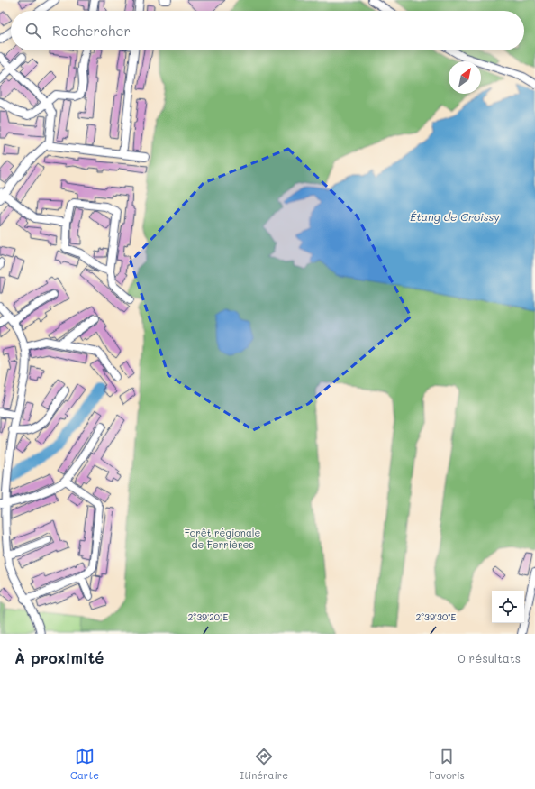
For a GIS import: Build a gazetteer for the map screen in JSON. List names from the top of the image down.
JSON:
{
  "water": ["Étang de Croissy"],
  "parks": ["Forêt régionale de Ferrières"],
  "north": "top right",
  "page": {
    "search": "Rechercher",
    "heading": ["À proximité", "0 résultats"],
    "nav": ["Carte", "Itinéraire", "Favoris"]
  },
  "coordinates": ["2°39'20\"E", "2°39'30\"E"]
}
